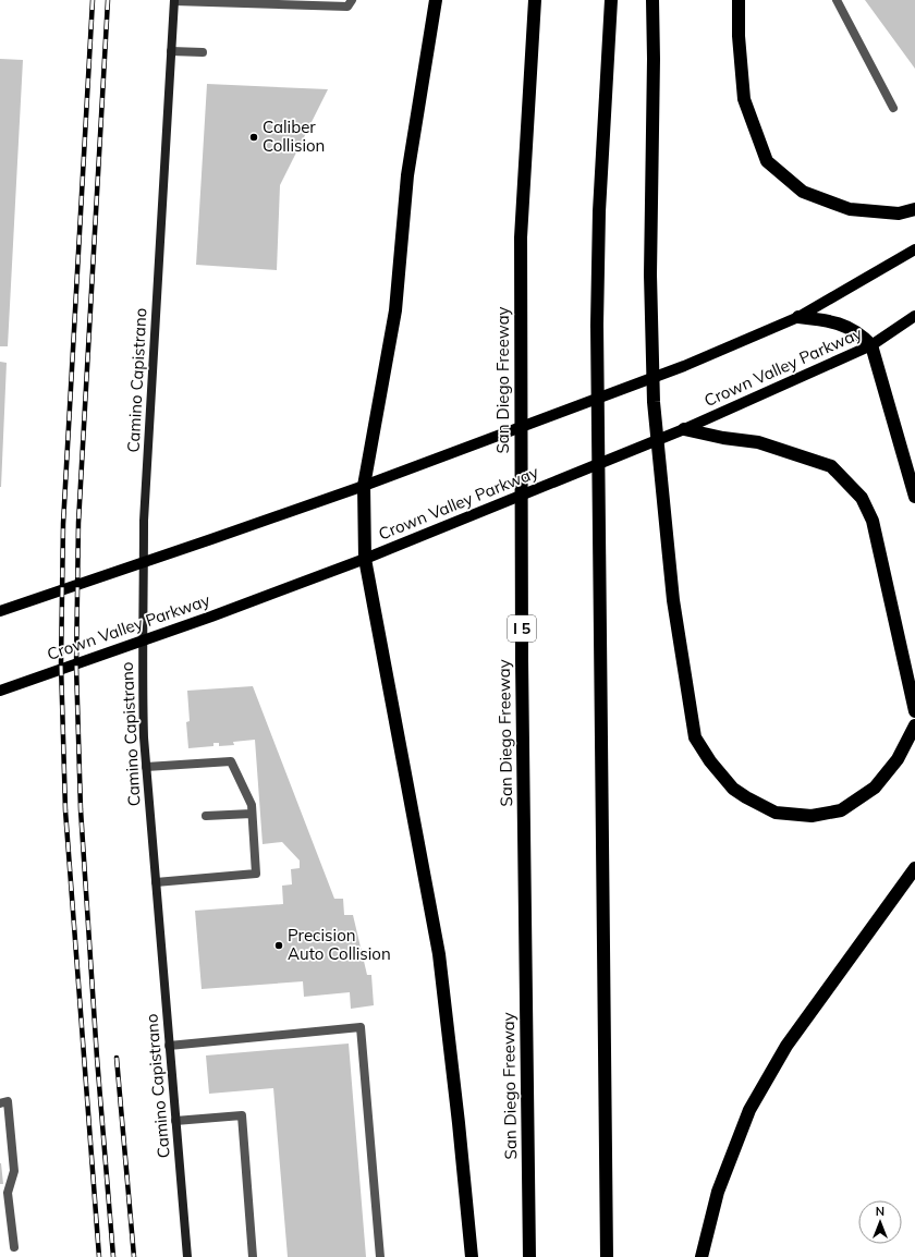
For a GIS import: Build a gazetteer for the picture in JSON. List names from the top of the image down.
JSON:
{
  "streets": {
    "highway": ["San Diego Freeway", "I 5"],
    "main road": ["Crown Valley Parkway"],
    "street": ["Camino Capistrano"]
  },
  "places": ["Caliber Collision", "Precision Auto Collision"],
  "north": "top"
}
